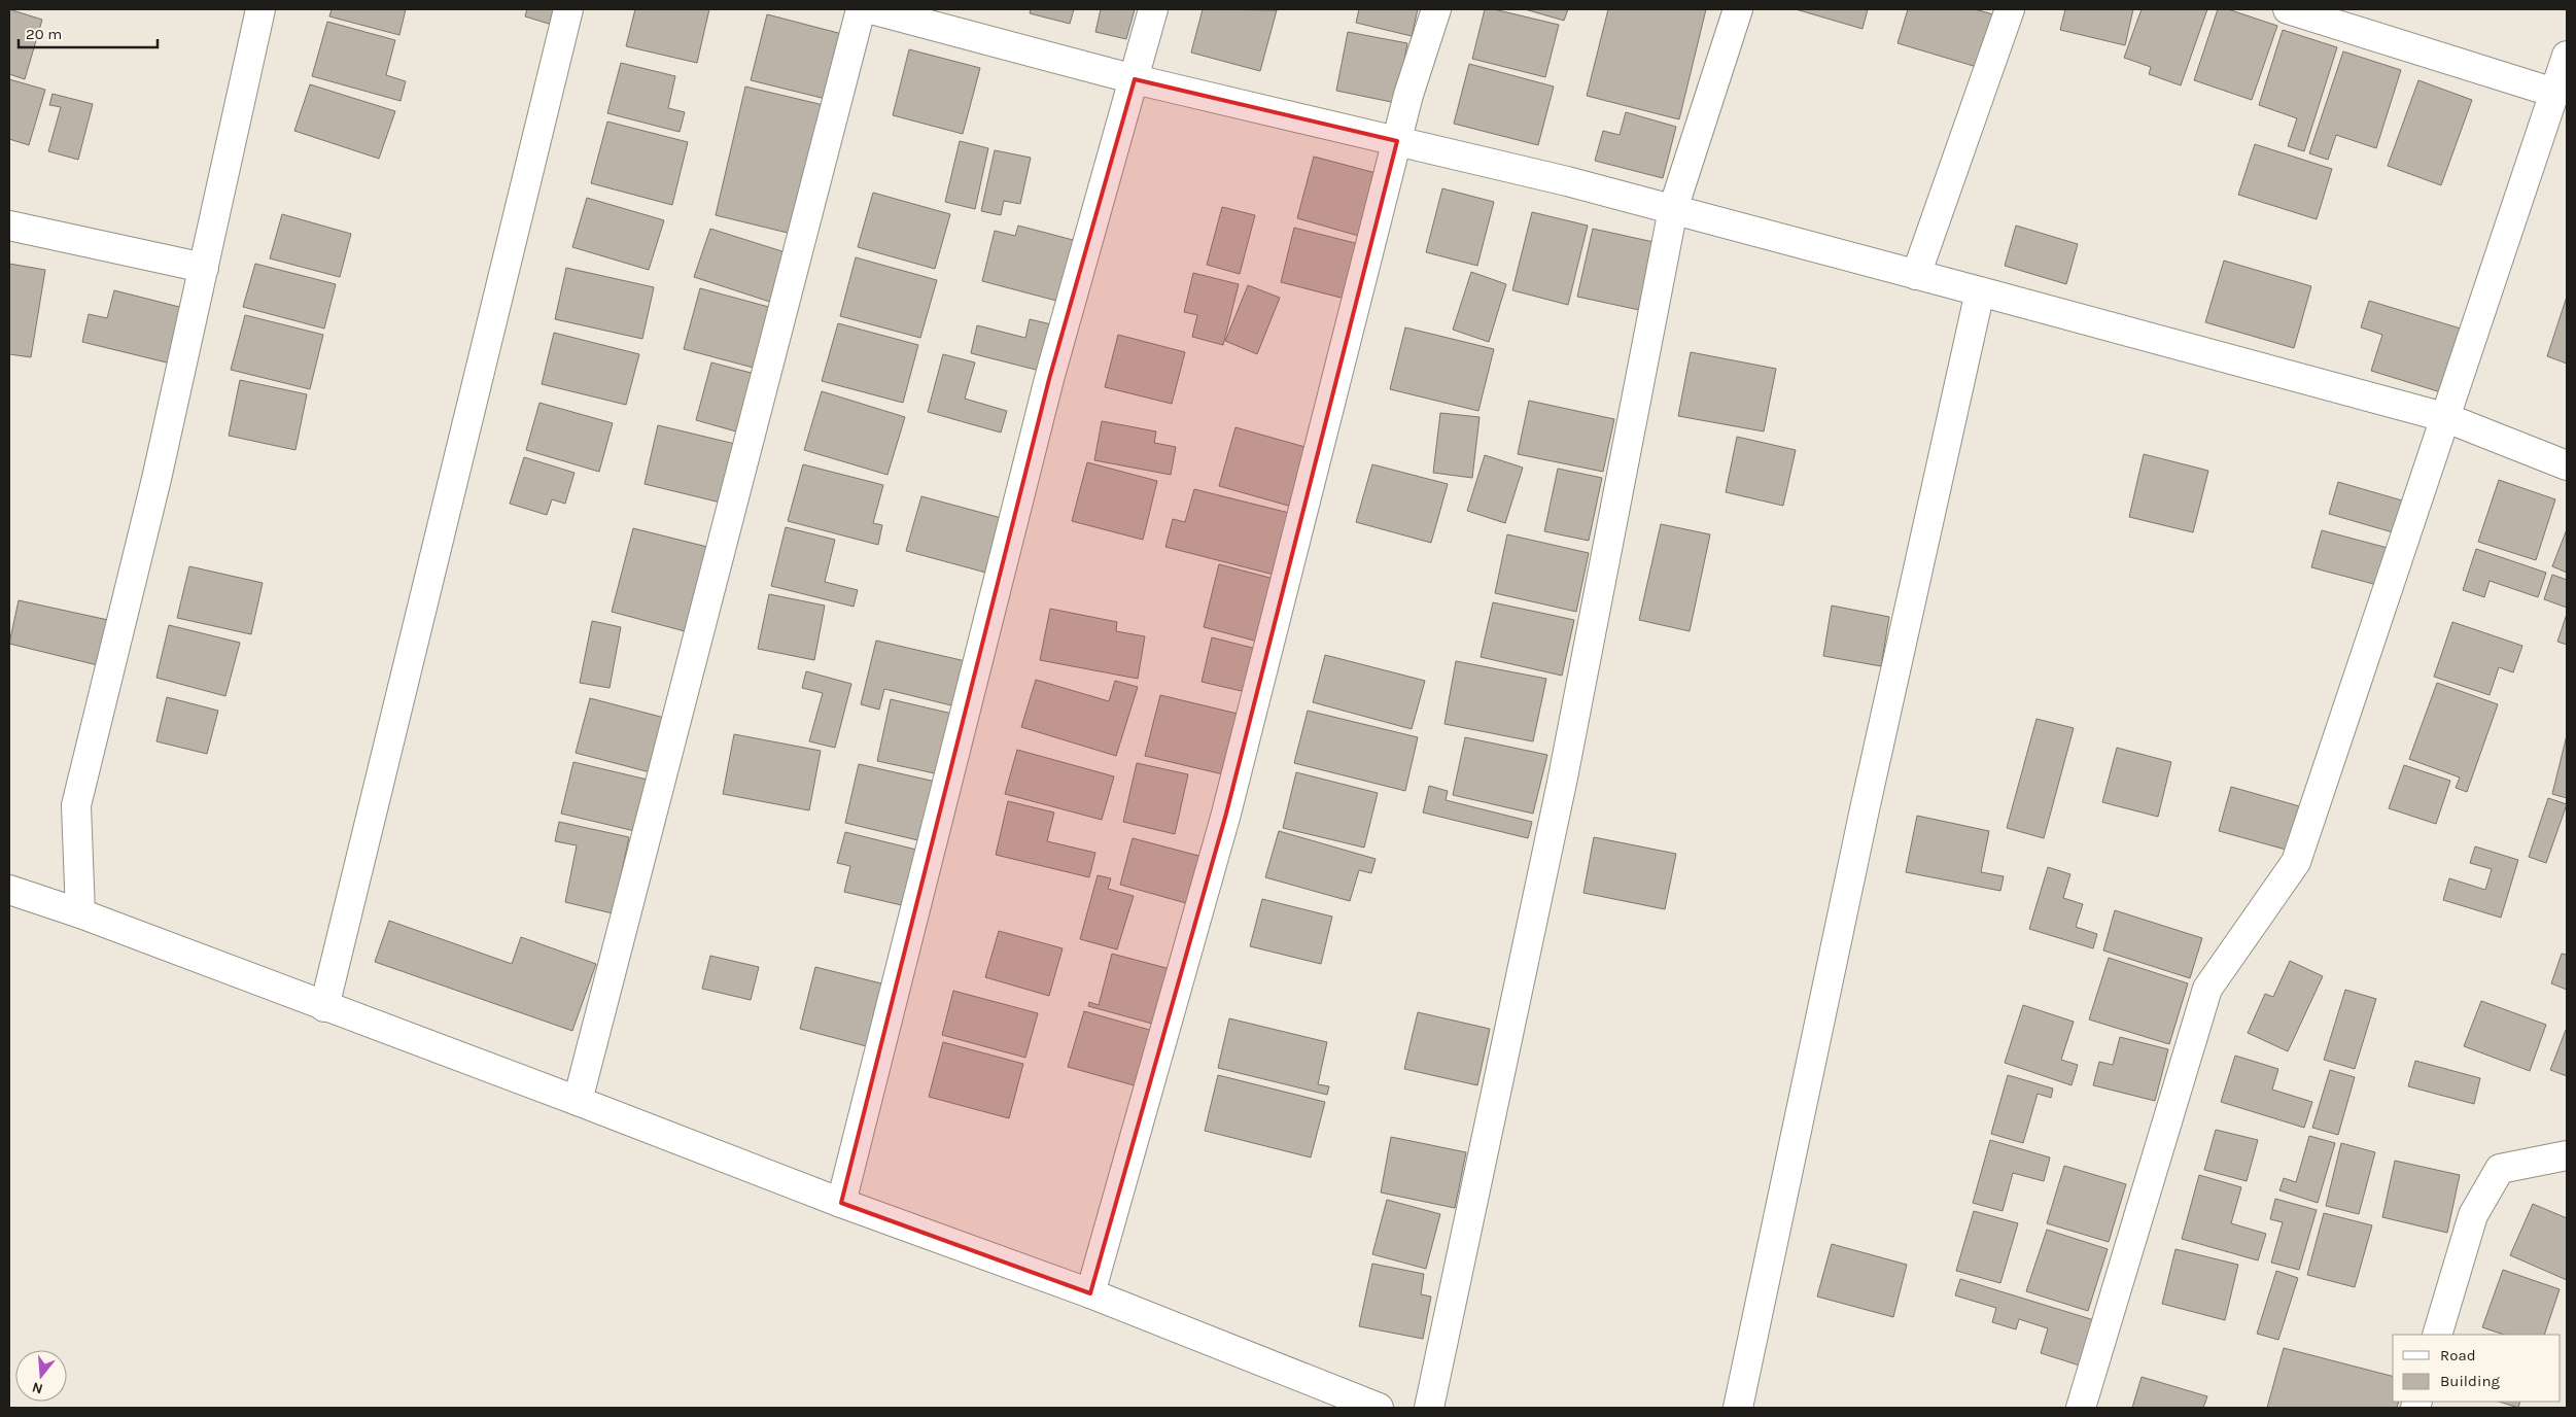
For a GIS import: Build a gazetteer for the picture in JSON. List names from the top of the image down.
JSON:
{
  "legend": ["Road", "Building"],
  "scale_bar": "20 m",
  "north": "bottom"
}
